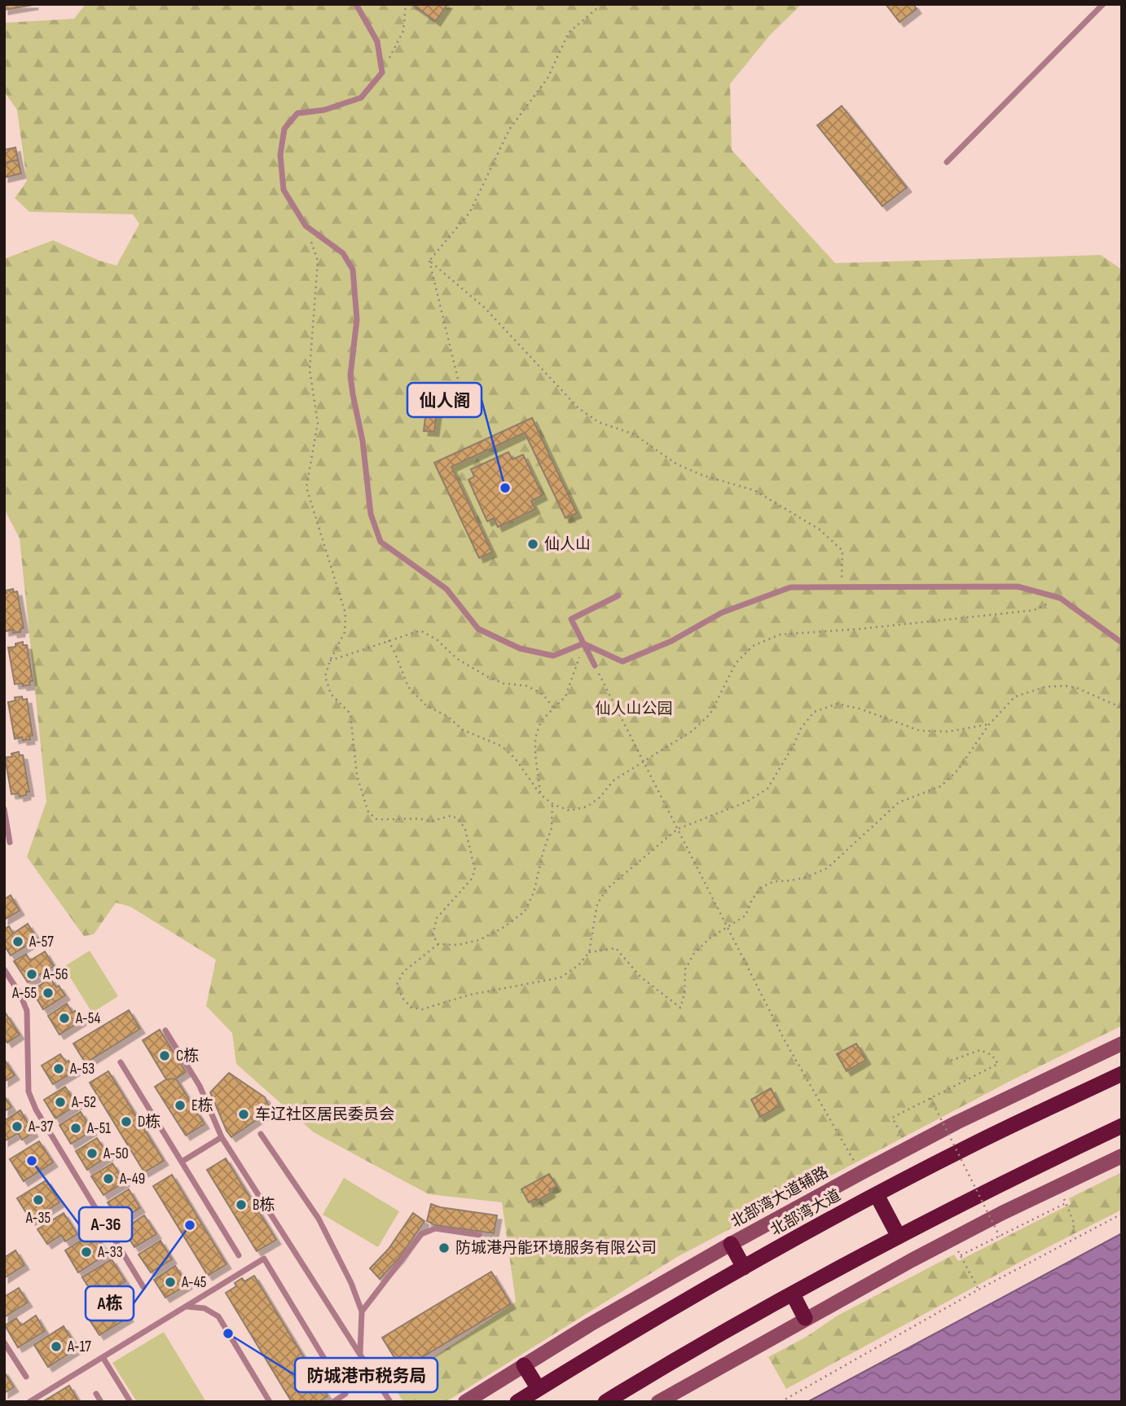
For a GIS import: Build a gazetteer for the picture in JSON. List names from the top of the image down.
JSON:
{
  "streets": {
    "highway": ["北部湾大道"],
    "main road": ["北部湾大道辅路"]
  },
  "parks": ["仙人山公园"],
  "places": [
    "仙人阁",
    "仙人山",
    "A-57",
    "A-56",
    "A-55",
    "A-54",
    "C栋",
    "A-53",
    "A-52",
    "E栋",
    "车辽社区居民委员会",
    "D栋",
    "A-37",
    "A-51",
    "A-50",
    "A-36",
    "A-49",
    "A-35",
    "B栋",
    "A栋",
    "防城港丹能环境服务有限公司",
    "A-33",
    "A-45",
    "防城港市税务局",
    "A-17"
  ]
}
